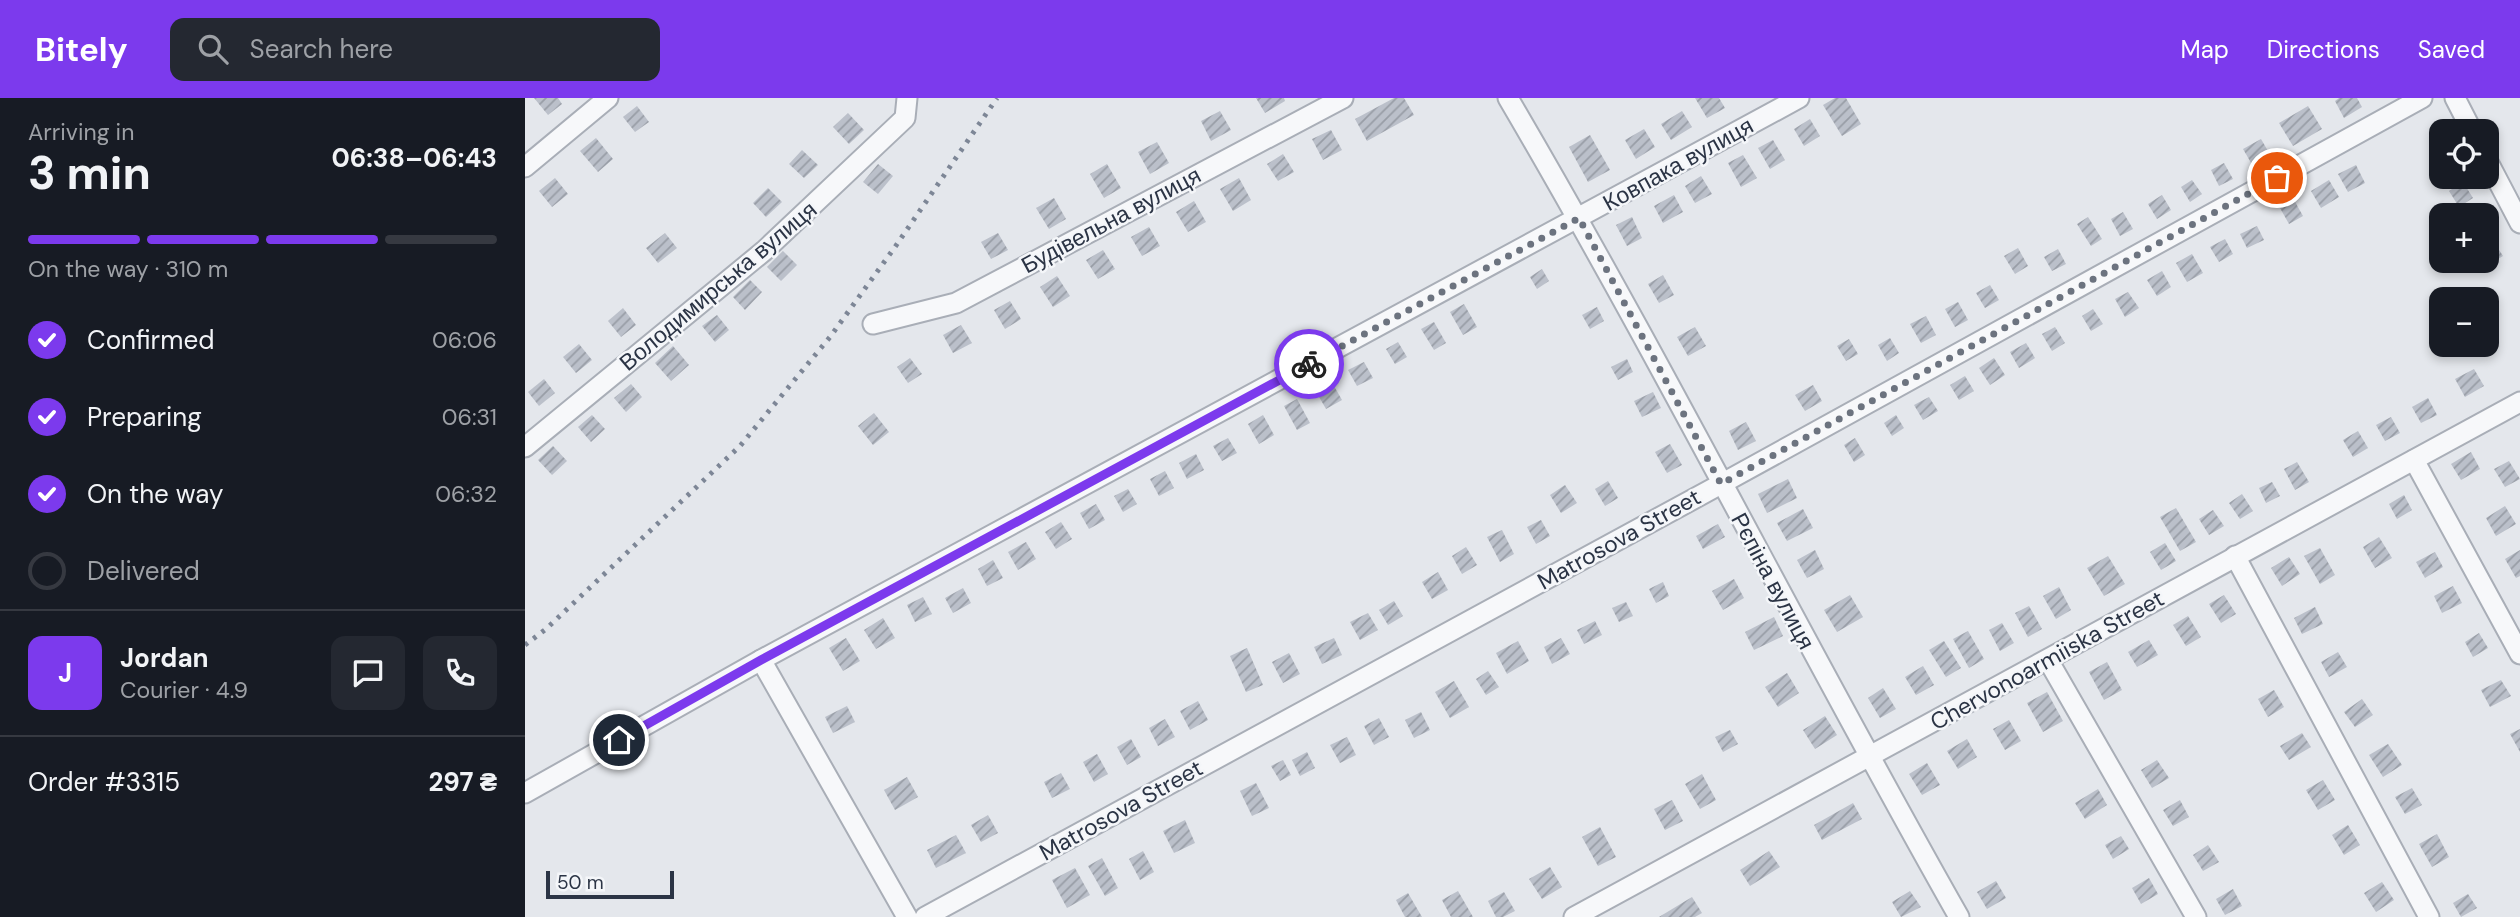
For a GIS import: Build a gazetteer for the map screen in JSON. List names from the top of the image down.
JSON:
{
  "streets": {
    "street": [
      "Ковпака вулиця",
      "Будівельна вулиця",
      "Володимирська вулиця",
      "Matrosova Street",
      "Рєпіна вулиця",
      "Chervonoarmiiska Street"
    ]
  },
  "crossings": [
    ["Ковпака вулиця", "Рєпіна вулиця"],
    ["Matrosova Street", "Рєпіна вулиця"],
    ["Рєпіна вулиця", "Chervonoarmiiska Street"]
  ],
  "scale_bar": "50 m",
  "page": {
    "header": "Bitely",
    "search": "Search here",
    "nav": ["Map", "Directions", "Saved"],
    "heading": ["3 min", "Arriving in", "06:38–06:43"],
    "panel": [
      "Jordan",
      "Courier · 4.9",
      "Order #3315",
      "297 ₴"
    ],
    "map_buttons": ["+", "−"],
    "bar": "On the way · 310 m",
    "list": [
      ["Confirmed", "06:06"],
      ["Preparing", "06:31"],
      ["On the way", "06:32"],
      "Delivered"
    ],
    "round": "J",
    "scale": "50 m"
  }
}
